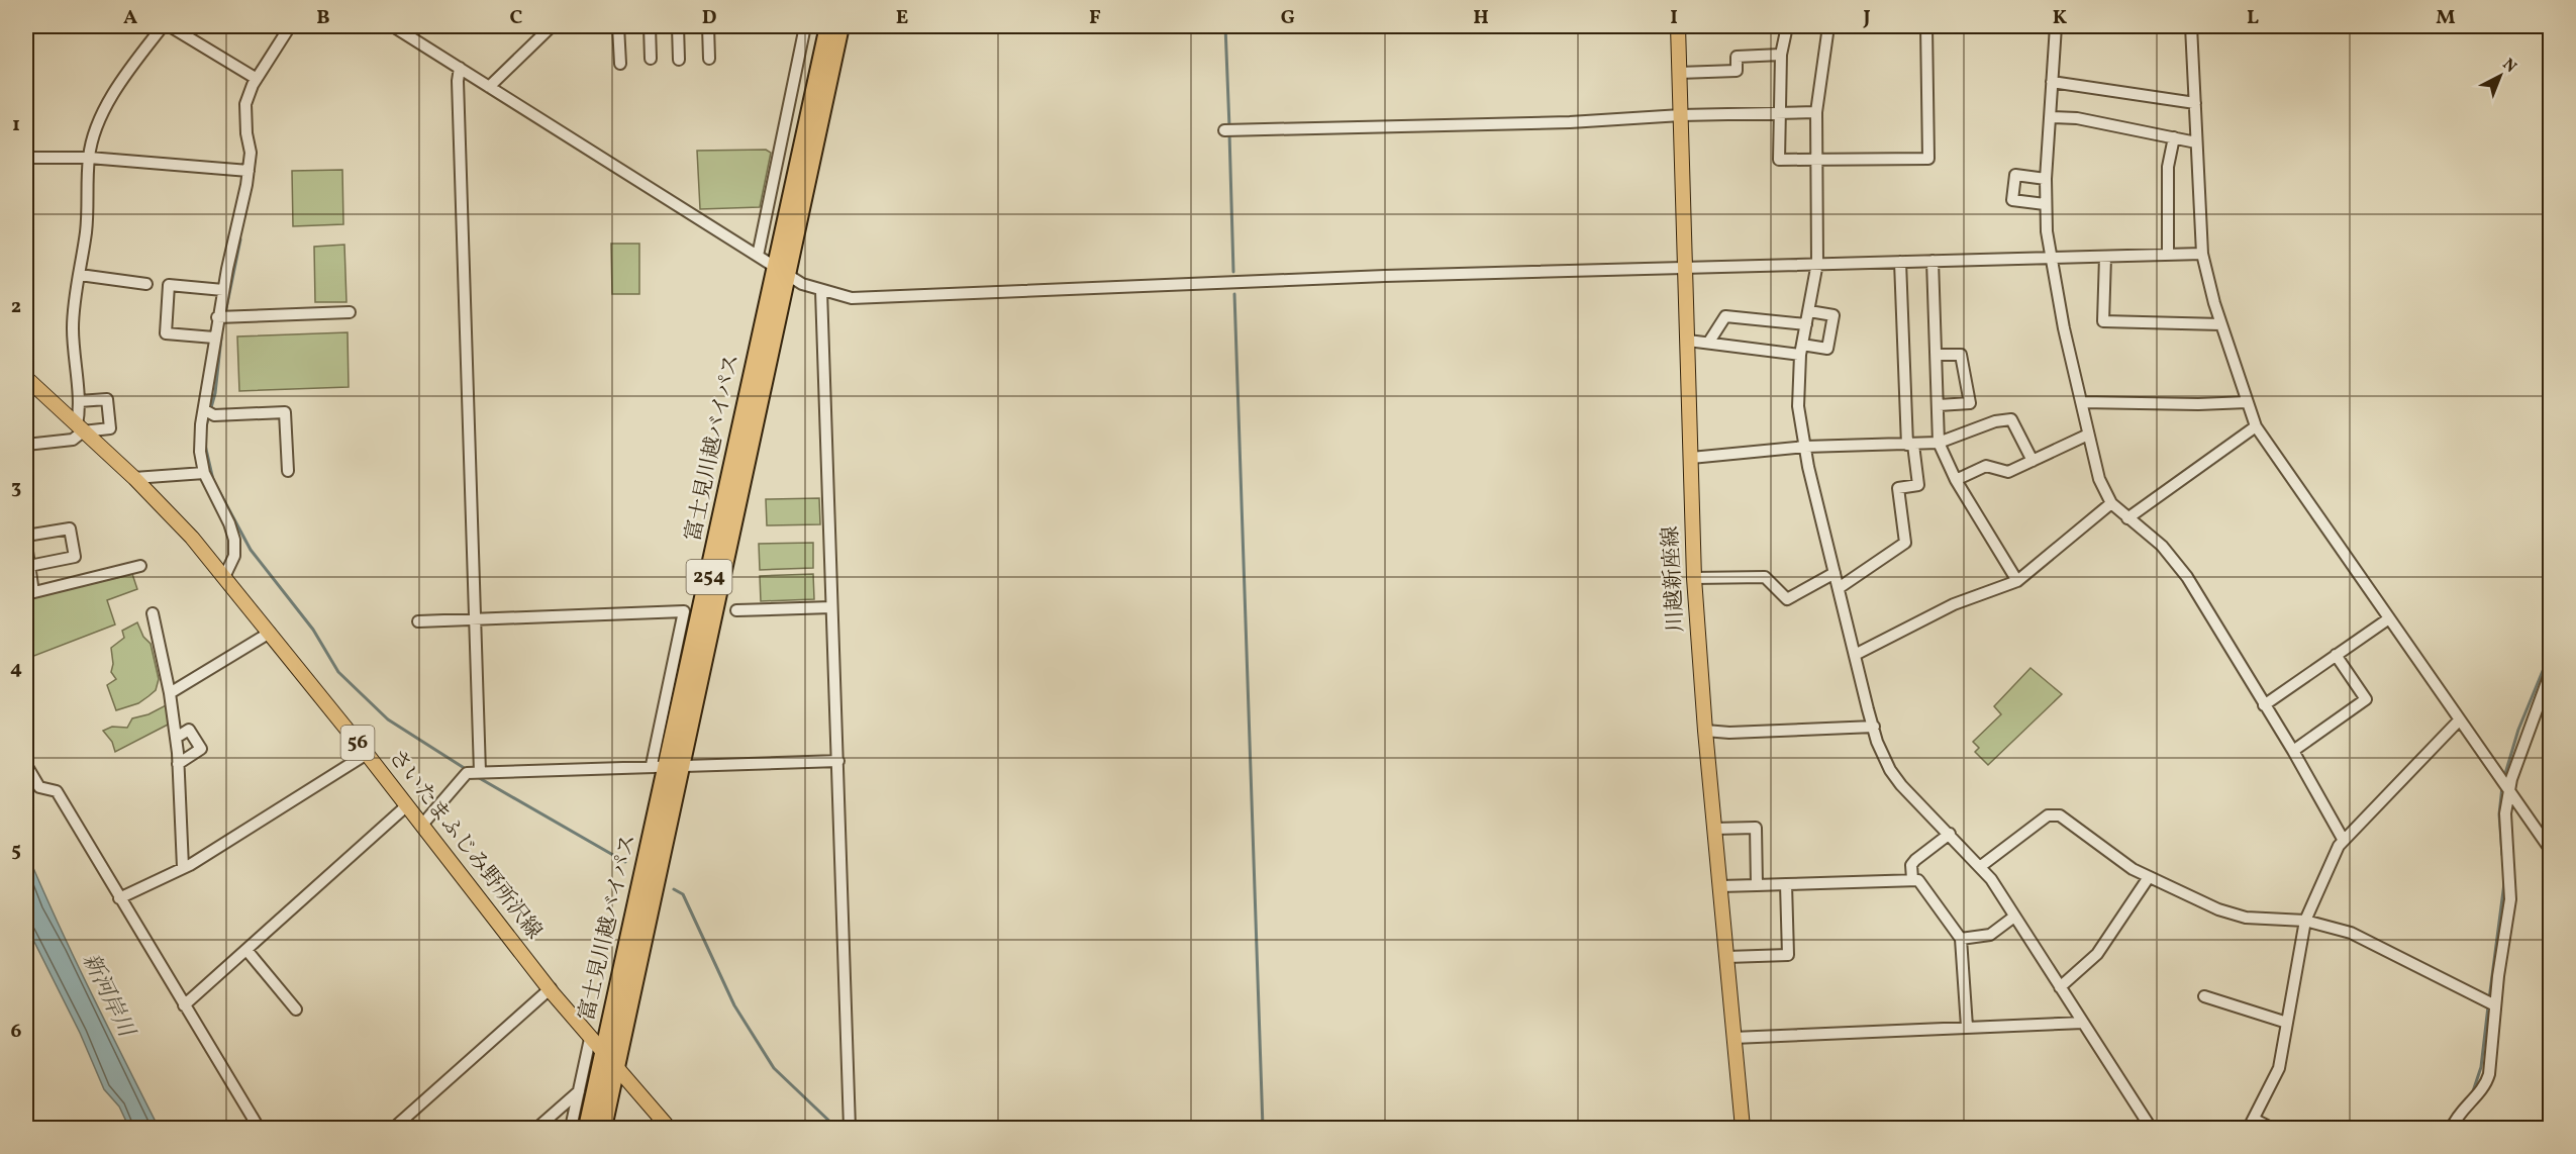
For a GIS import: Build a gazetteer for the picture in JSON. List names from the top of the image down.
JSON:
{
  "streets": {
    "highway": ["富士見川越バイパス", "254"],
    "main road": ["川越新座線", "56", "さいたまふじみ野所沢線"]
  },
  "crossings": [
    ["富士見川越バイパス", "さいたまふじみ野所沢線"]
  ],
  "water": ["新河岸川"],
  "north": "top right",
  "grid": {
    "columns": [
      "A",
      "B",
      "C",
      "D",
      "E",
      "F",
      "G",
      "H",
      "I",
      "J",
      "K",
      "L",
      "M"
    ],
    "rows": [
      "1",
      "2",
      "3",
      "4",
      "5",
      "6"
    ]
  }
}
